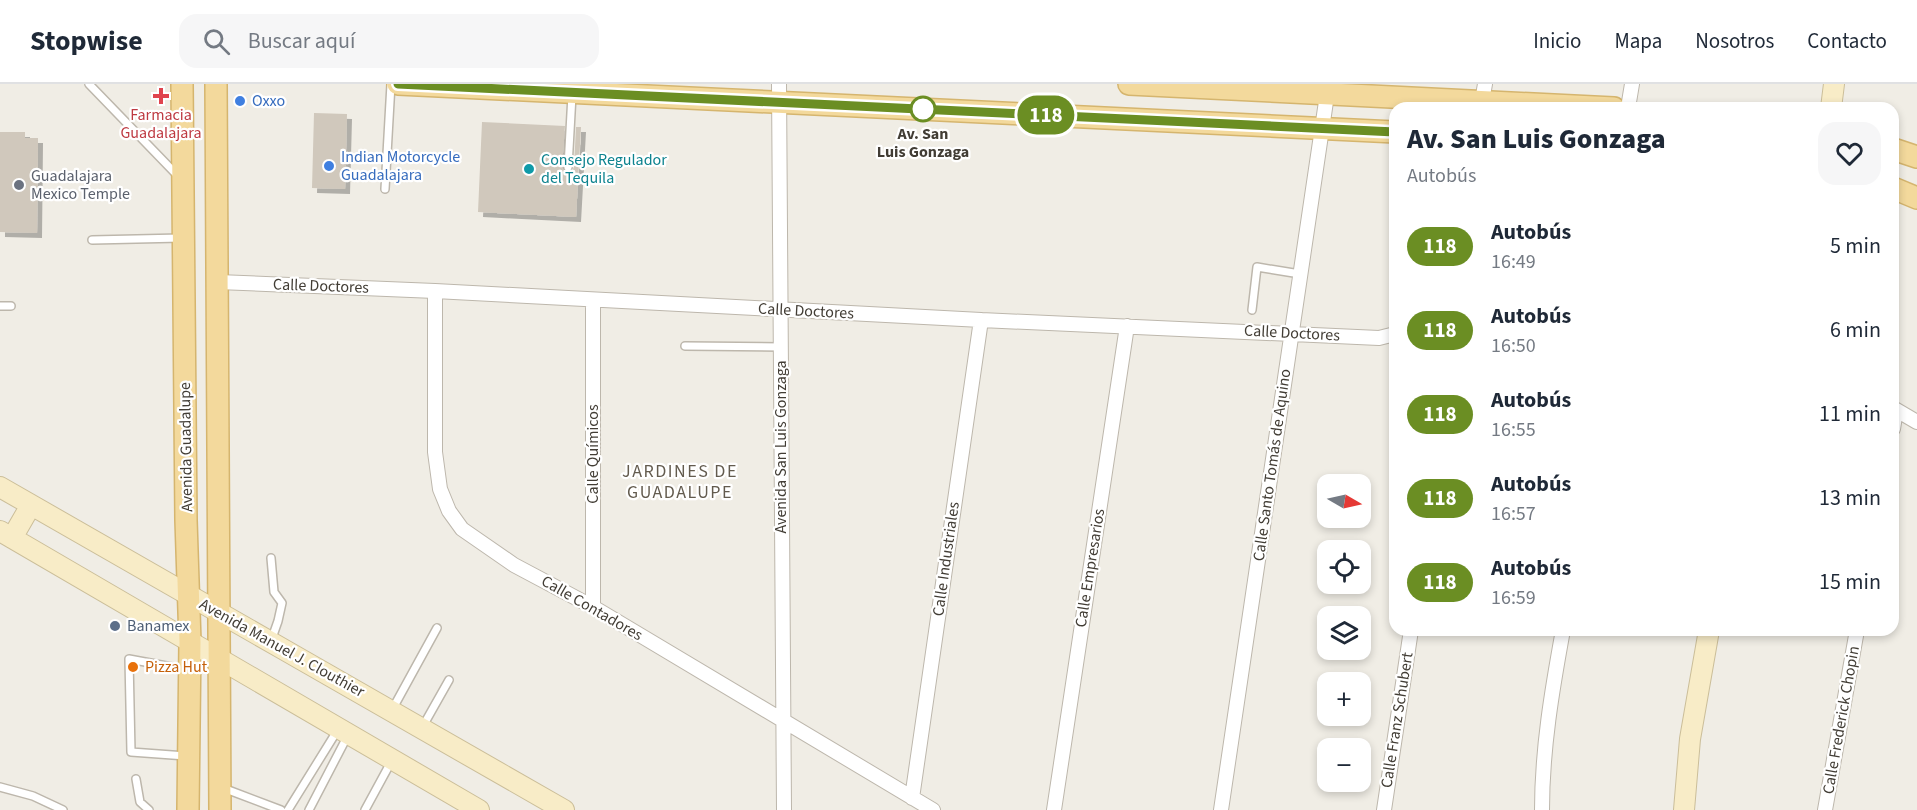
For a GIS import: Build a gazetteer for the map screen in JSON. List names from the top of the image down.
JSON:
{
  "streets": {
    "main road": ["Avenida Guadalupe", "Avenida Manuel J. Clouthier"],
    "street": [
      "Calle Doctores",
      "Avenida San Luis Gonzaga",
      "Calle Químicos",
      "Calle Santo Tomás de Aquino",
      "Calle Industriales",
      "Calle Empresarios",
      "Calle Contadores",
      "Calle Franz Schubert",
      "Calle Frederick Chopin"
    ]
  },
  "crossings": [
    ["Calle Doctores", "Avenida Guadalupe"],
    ["Calle Doctores", "Avenida San Luis Gonzaga"],
    ["Calle Doctores", "Calle Químicos"],
    ["Calle Doctores", "Calle Santo Tomás de Aquino"],
    ["Calle Doctores", "Calle Industriales"],
    ["Calle Doctores", "Calle Empresarios"],
    ["Calle Doctores", "Calle Contadores"],
    ["Avenida Guadalupe", "Avenida Manuel J. Clouthier"],
    ["Avenida San Luis Gonzaga", "Calle Contadores"],
    ["Calle Químicos", "Calle Contadores"],
    ["Calle Industriales", "Calle Contadores"]
  ],
  "districts": ["JARDINES DE GUADALUPE"],
  "places": {
    "health": ["Farmacia Guadalajara"],
    "other": [
      "Oxxo",
      "Av. San Luis Gonzaga",
      "Indian Motorcycle Guadalajara",
      "Consejo Regulador del Tequila",
      "Guadalajara Mexico Temple",
      "Banamex",
      "Pizza Hut"
    ]
  },
  "lines": ["bus line 118"],
  "north": "right",
  "page": {
    "header": "Stopwise",
    "search": "Buscar aquí",
    "nav": [
      "Inicio",
      "Mapa",
      "Nosotros",
      "Contacto"
    ],
    "on_map": "118",
    "heading": ["Av. San Luis Gonzaga", "Autobús"],
    "list": [
      {
        "mark": "118",
        "name": "Autobús",
        "note": "16:49",
        "value": "5 min"
      },
      {
        "mark": "118",
        "name": "Autobús",
        "note": "16:50",
        "value": "6 min"
      },
      {
        "mark": "118",
        "name": "Autobús",
        "note": "16:55",
        "value": "11 min"
      },
      {
        "mark": "118",
        "name": "Autobús",
        "note": "16:57",
        "value": "13 min"
      },
      {
        "mark": "118",
        "name": "Autobús",
        "note": "16:59",
        "value": "15 min"
      }
    ],
    "map_buttons": ["+", "−"]
  }
}
